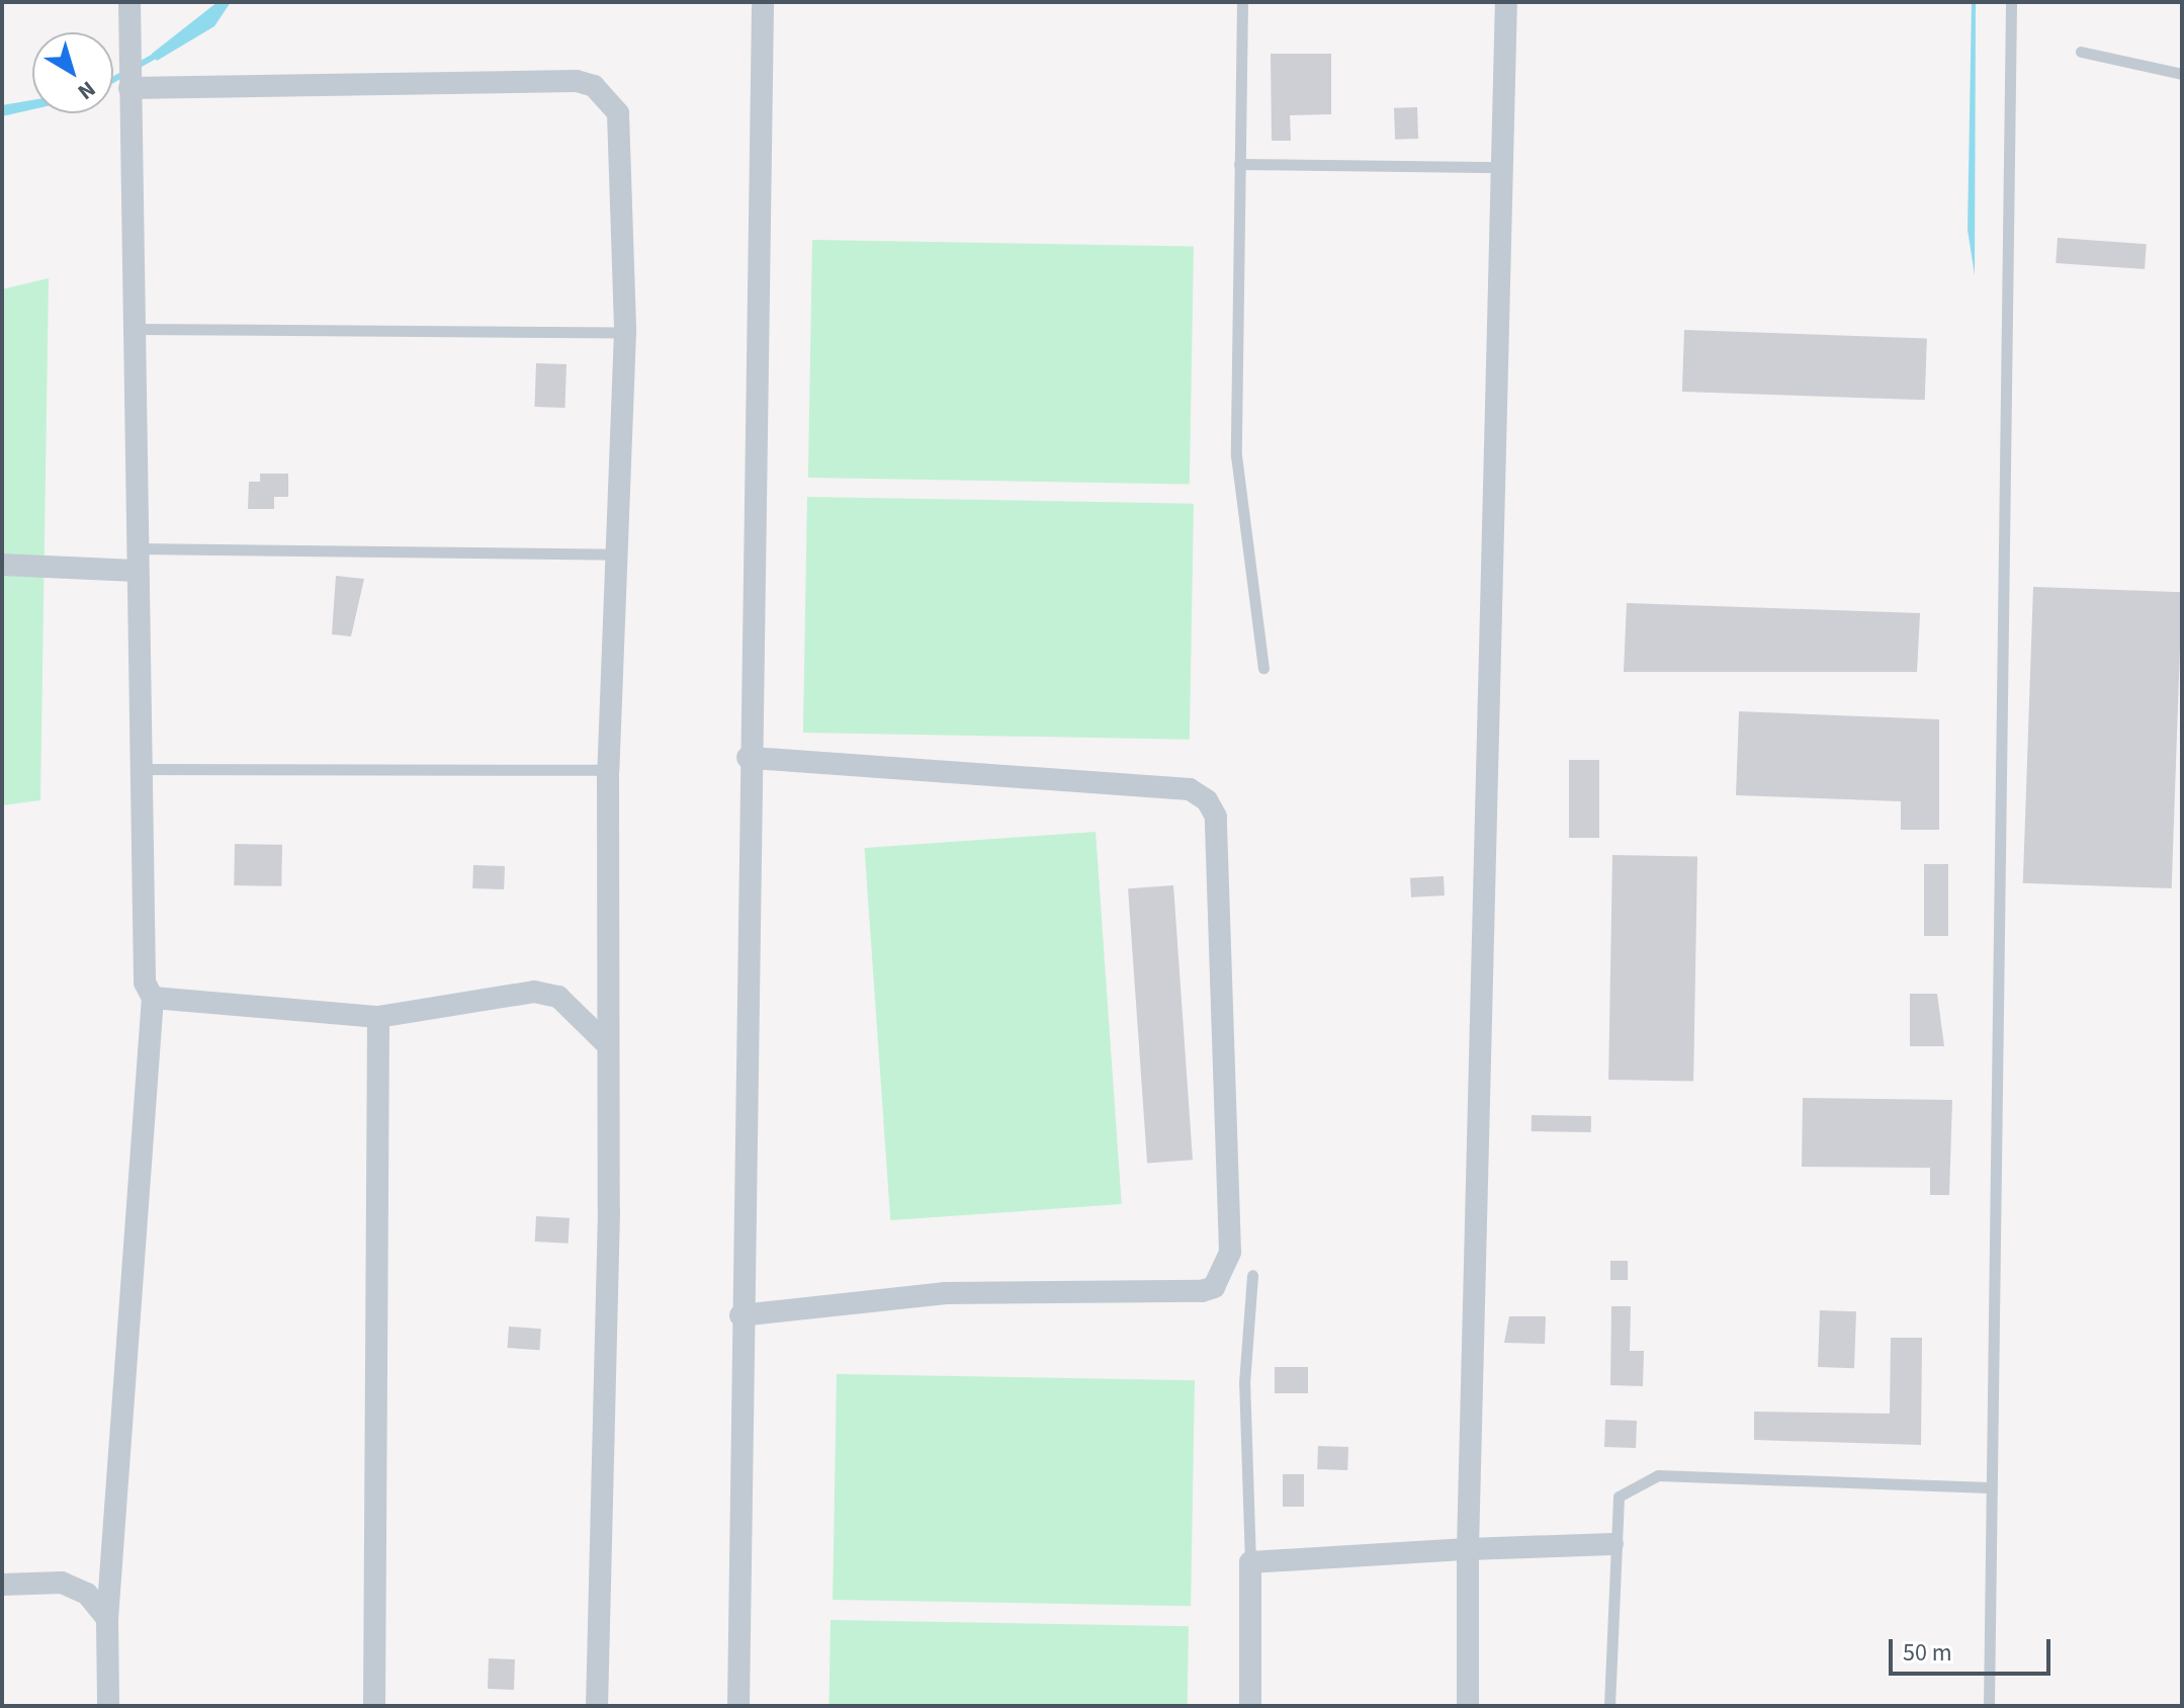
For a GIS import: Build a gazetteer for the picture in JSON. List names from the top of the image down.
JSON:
{
  "scale_bar": "50 m",
  "north": "bottom right"
}
